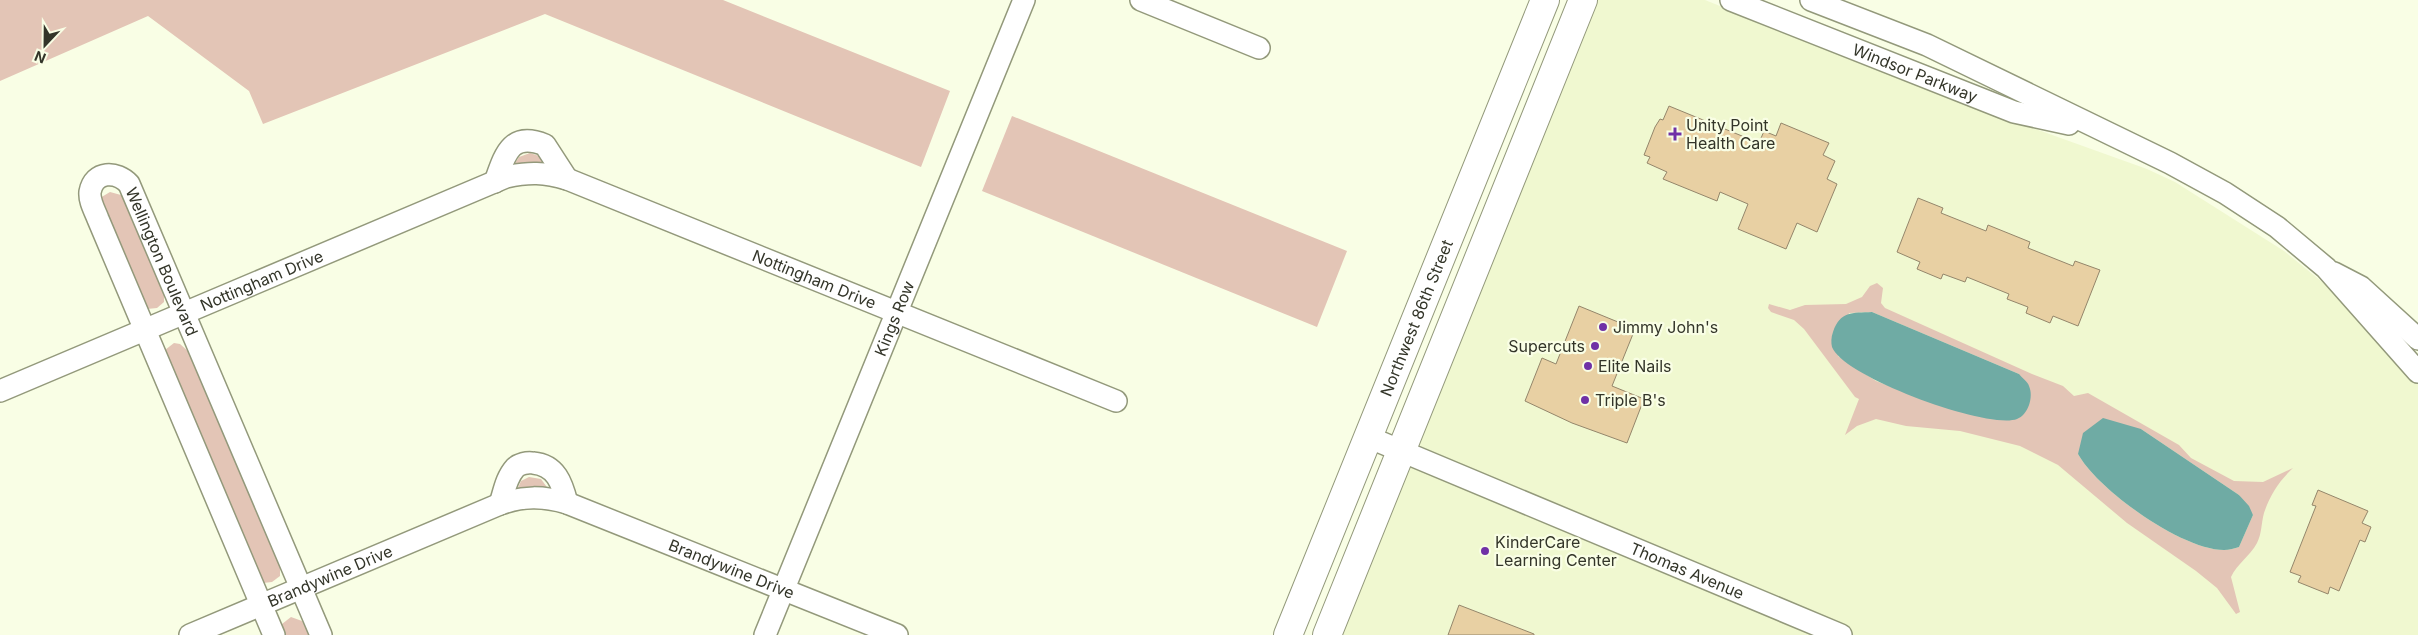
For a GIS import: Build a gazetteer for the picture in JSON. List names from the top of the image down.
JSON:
{
  "streets": {
    "main road": ["Northwest 86th Street"],
    "street": [
      "Windsor Parkway",
      "Wellington Boulevard",
      "Nottingham Drive",
      "Kings Row",
      "Brandywine Drive",
      "Thomas Avenue"
    ]
  },
  "crossings": [
    ["Wellington Boulevard", "Nottingham Drive"],
    ["Wellington Boulevard", "Brandywine Drive"],
    ["Nottingham Drive", "Kings Row"],
    ["Northwest 86th Street", "Thomas Avenue"],
    ["Kings Row", "Brandywine Drive"]
  ],
  "places": {
    "health": ["Unity Point Health Care"],
    "other": [
      "Jimmy John's",
      "Supercuts",
      "Elite Nails",
      "Triple B's",
      "KinderCare Learning Center"
    ]
  },
  "north": "bottom"
}
